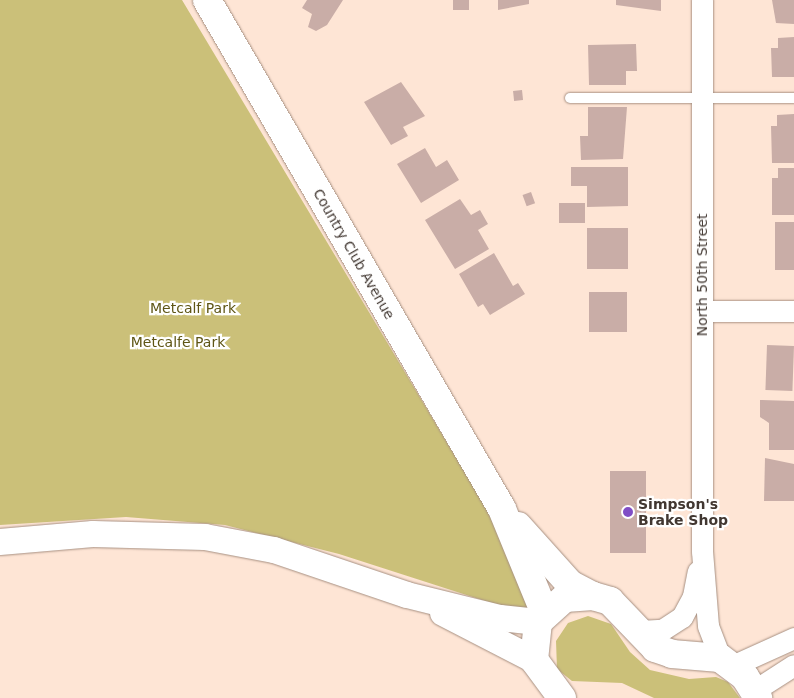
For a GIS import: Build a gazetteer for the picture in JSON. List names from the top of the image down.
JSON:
{
  "streets": {
    "main road": ["Country Club Avenue"],
    "street": ["North 50th Street"]
  },
  "crossings": [
    ["Country Club Avenue", "North 50th Street"]
  ],
  "parks": ["Metcalf Park", "Metcalfe Park"],
  "places": ["Simpson's Brake Shop"]
}
